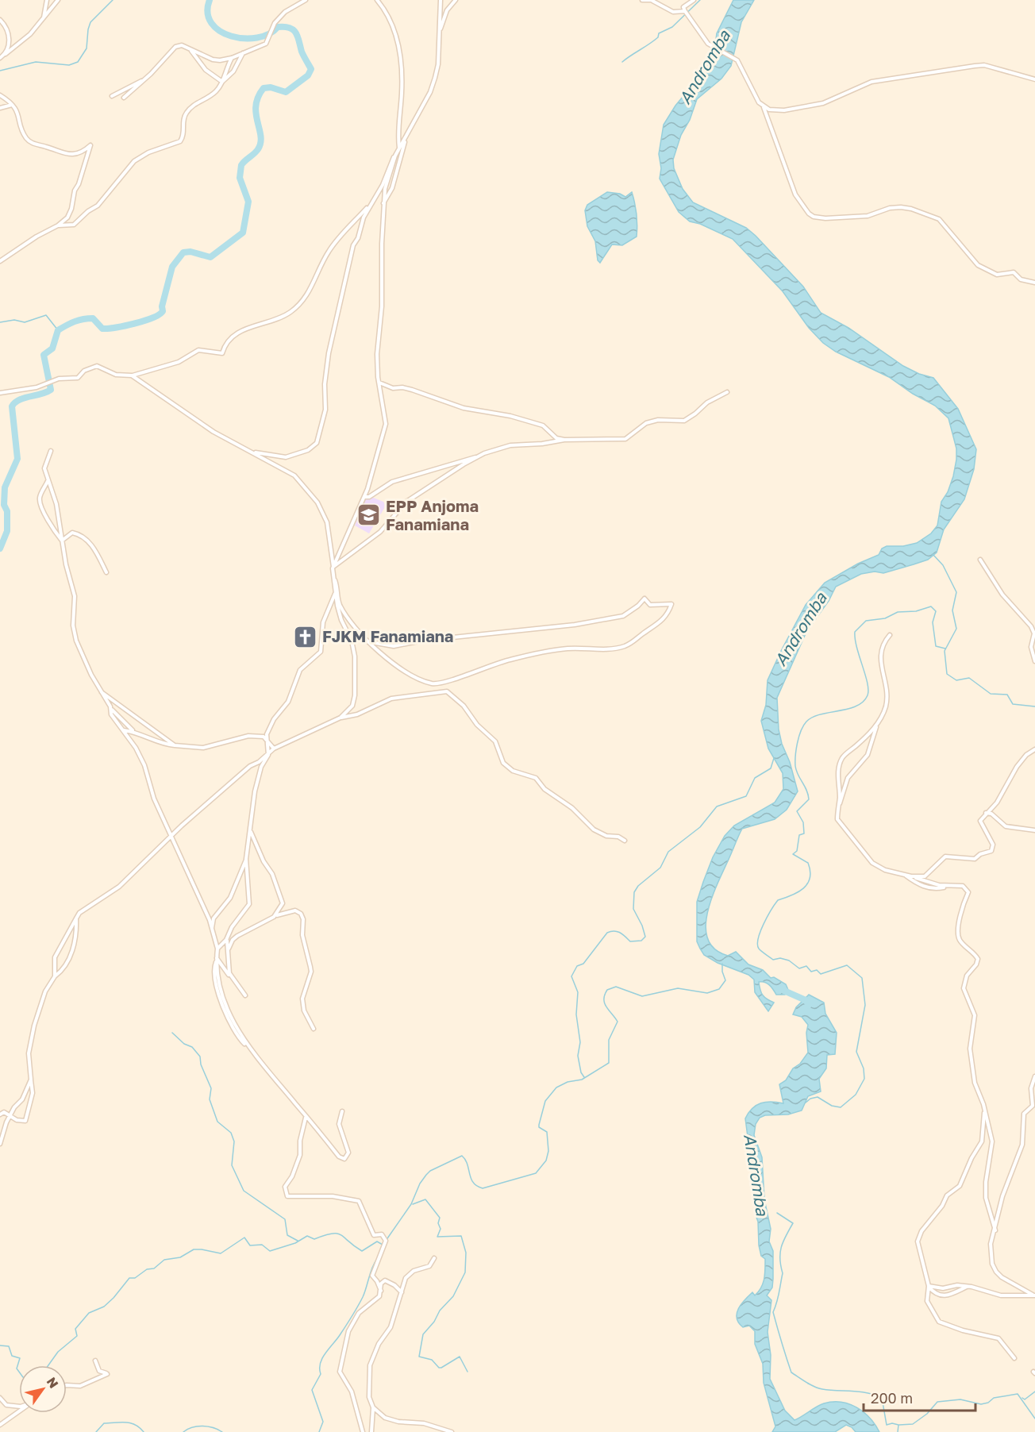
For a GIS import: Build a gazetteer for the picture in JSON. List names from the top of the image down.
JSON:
{
  "water": ["Andromba"],
  "places": {
    "school or university": ["EPP Anjoma Fanamiana"],
    "church": ["FJKM Fanamiana"]
  },
  "scale_bar": "200 m",
  "north": "top right"
}
